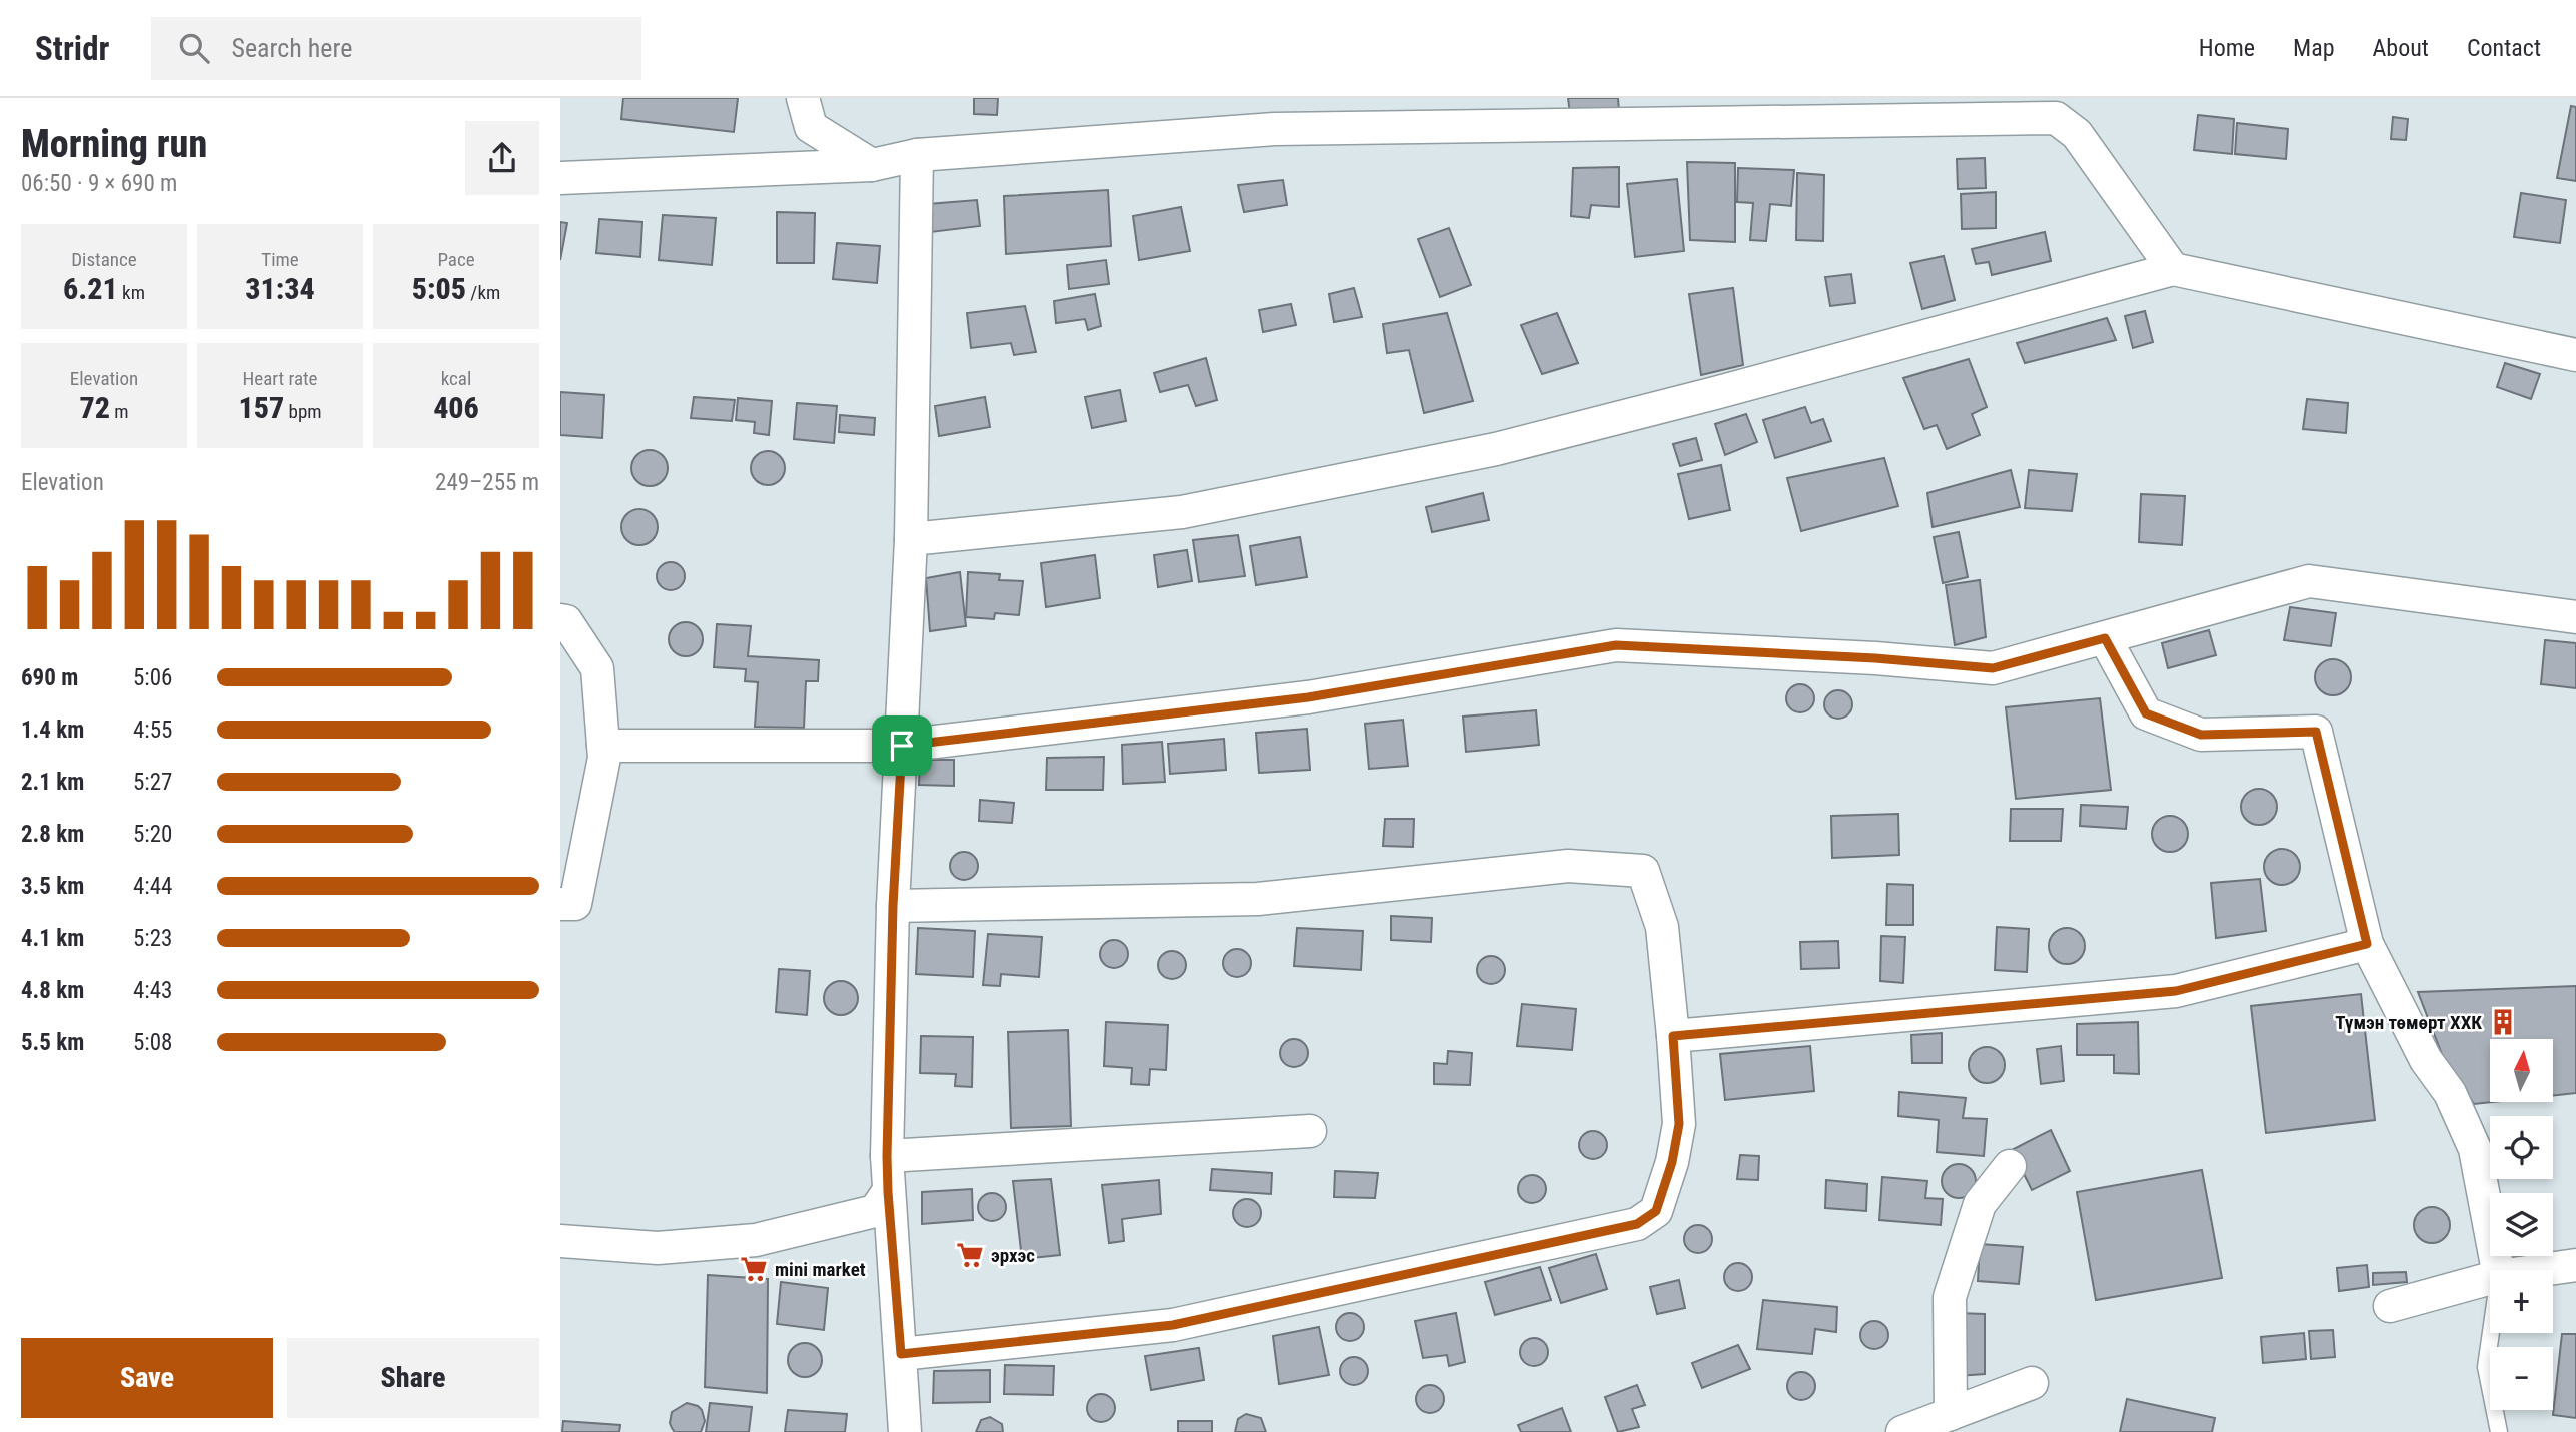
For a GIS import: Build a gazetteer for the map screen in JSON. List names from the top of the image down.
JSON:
{
  "places": {
    "building": ["Түмэн төмөрт ХХК"],
    "supermarket": ["эрхэс", "mini market"]
  },
  "north": "top",
  "page": {
    "header": "Stridr",
    "search": "Search here",
    "nav": [
      "Home",
      "Map",
      "About",
      "Contact"
    ],
    "heading": ["Morning run", "06:50 · 9 × 690 m"],
    "stats": [
      ["Distance", "6.21 km"],
      ["Time", "31:34"],
      ["Pace", "5:05 /km"],
      ["Elevation", "72 m"],
      ["Heart rate", "157 bpm"],
      ["kcal", "406"]
    ],
    "chart": ["Elevation", "249–255 m"],
    "list": [
      {
        "name": "690 m",
        "note": "5:06"
      },
      {
        "name": "1.4 km",
        "note": "4:55"
      },
      {
        "name": "2.1 km",
        "note": "5:27"
      },
      {
        "name": "2.8 km",
        "note": "5:20"
      },
      {
        "name": "3.5 km",
        "note": "4:44"
      },
      {
        "name": "4.1 km",
        "note": "5:23"
      },
      {
        "name": "4.8 km",
        "note": "4:43"
      },
      {
        "name": "5.5 km",
        "note": "5:08"
      }
    ],
    "map_buttons": ["+", "−"],
    "buttons": ["Save", "Share"]
  }
}
